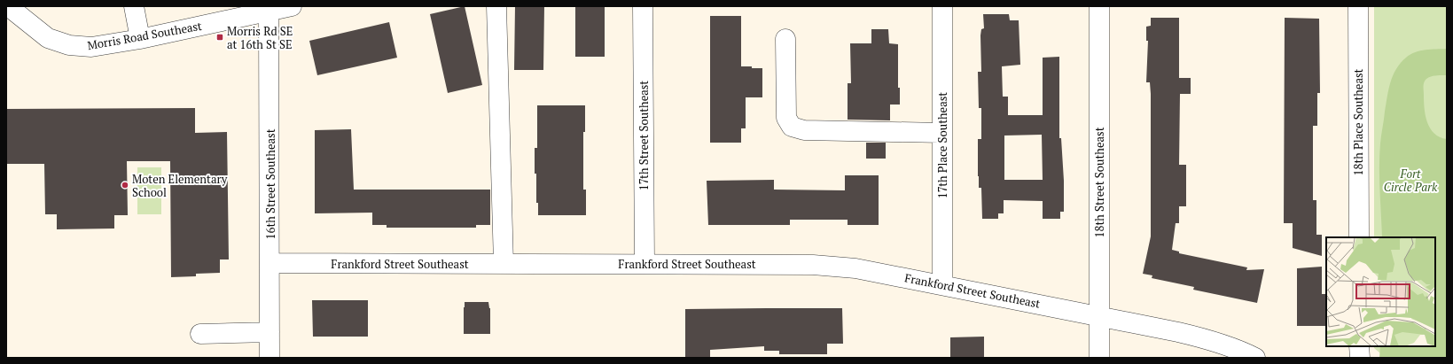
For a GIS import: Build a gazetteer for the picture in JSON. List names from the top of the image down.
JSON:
{
  "streets": {
    "street": [
      "Morris Road Southeast",
      "18th Place Southeast",
      "17th Street Southeast",
      "17th Place Southeast",
      "18th Street Southeast",
      "16th Street Southeast",
      "Frankford Street Southeast"
    ]
  },
  "crossings": [
    ["Morris Road Southeast", "16th Street Southeast"],
    ["17th Street Southeast", "Frankford Street Southeast"],
    ["17th Place Southeast", "Frankford Street Southeast"],
    ["18th Street Southeast", "Frankford Street Southeast"],
    ["16th Street Southeast", "Frankford Street Southeast"]
  ],
  "parks": ["Fort Circle Park"],
  "places": {
    "transit": ["Morris Rd SE at 16th St SE"],
    "other": ["Moten Elementary School"]
  }
}
